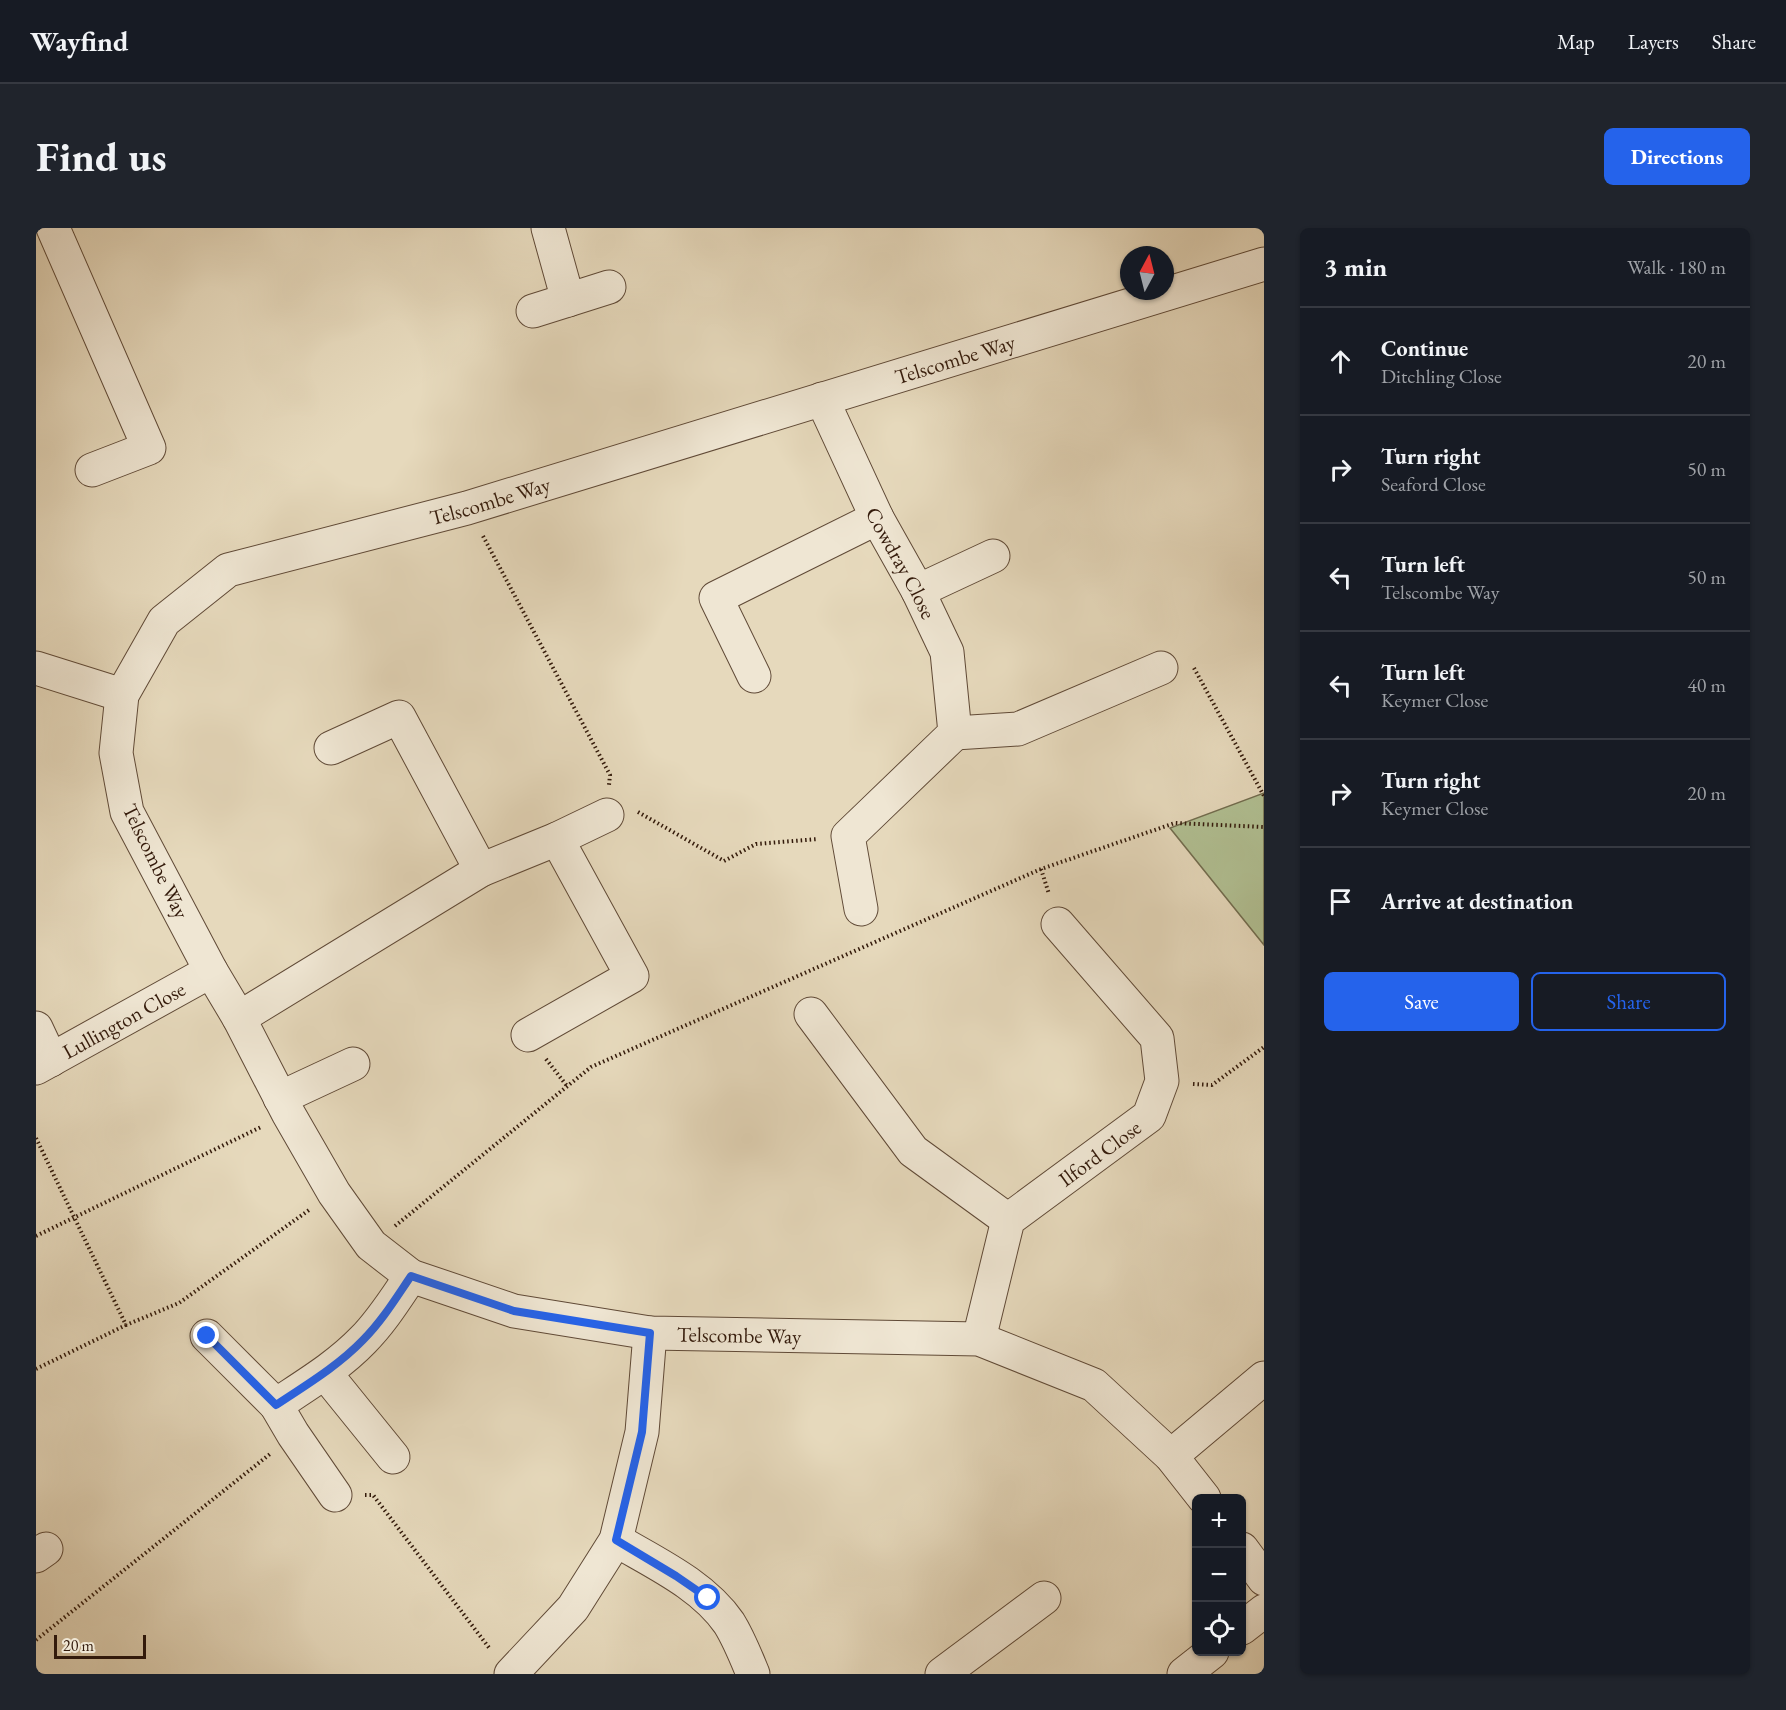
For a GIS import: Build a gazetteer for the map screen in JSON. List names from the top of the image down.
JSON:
{
  "streets": {
    "street": [
      "Telscombe Way",
      "Cowdray Close",
      "Lullington Close",
      "Ilford Close"
    ]
  },
  "crossings": [
    ["Telscombe Way", "Cowdray Close"],
    ["Telscombe Way", "Lullington Close"]
  ],
  "scale_bar": "20 m",
  "north": "top",
  "page": {
    "header": "Wayfind",
    "nav": ["Map", "Layers", "Share"],
    "buttons": [
      "Directions",
      ["Save", "Share"]
    ],
    "title": "Find us",
    "heading": ["3 min", "Walk · 180 m"],
    "list": [
      ["Continue", "Ditchling Close", "20 m"],
      ["Turn right", "Seaford Close", "50 m"],
      ["Turn left", "Telscombe Way", "50 m"],
      ["Turn left", "Keymer Close", "40 m"],
      ["Turn right", "Keymer Close", "20 m"],
      "Arrive at destination"
    ],
    "map_buttons": ["+", "−"],
    "scale": "20 m"
  }
}
